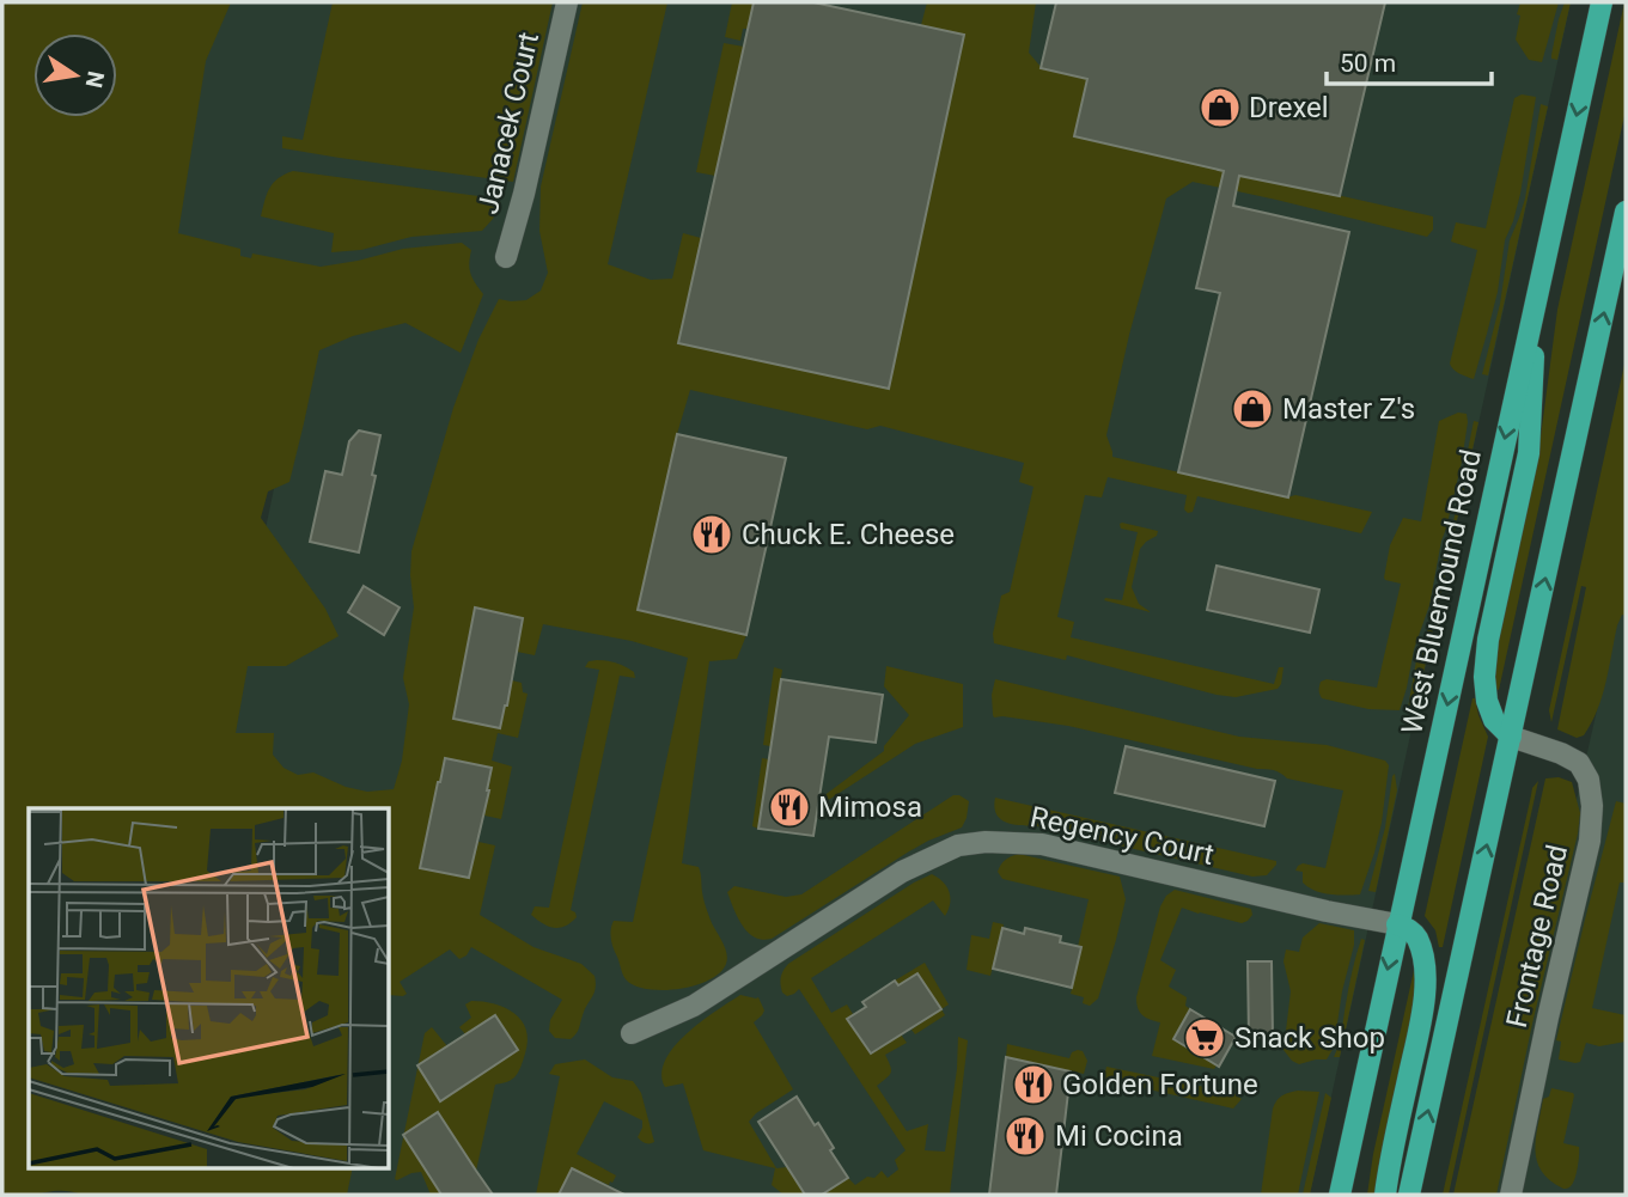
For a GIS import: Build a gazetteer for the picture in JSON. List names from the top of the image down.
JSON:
{
  "streets": {
    "main road": ["West Bluemound Road"],
    "street": ["Janacek Court", "Regency Court", "Frontage Road"]
  },
  "crossings": [
    ["West Bluemound Road", "Regency Court"]
  ],
  "places": {
    "shop": ["Drexel", "Master Z's"],
    "restaurant": [
      "Chuck E. Cheese",
      "Mimosa",
      "Golden Fortune",
      "Mi Cocina"
    ],
    "supermarket": ["Snack Shop"]
  },
  "scale_bar": "50 m",
  "north": "right"
}
